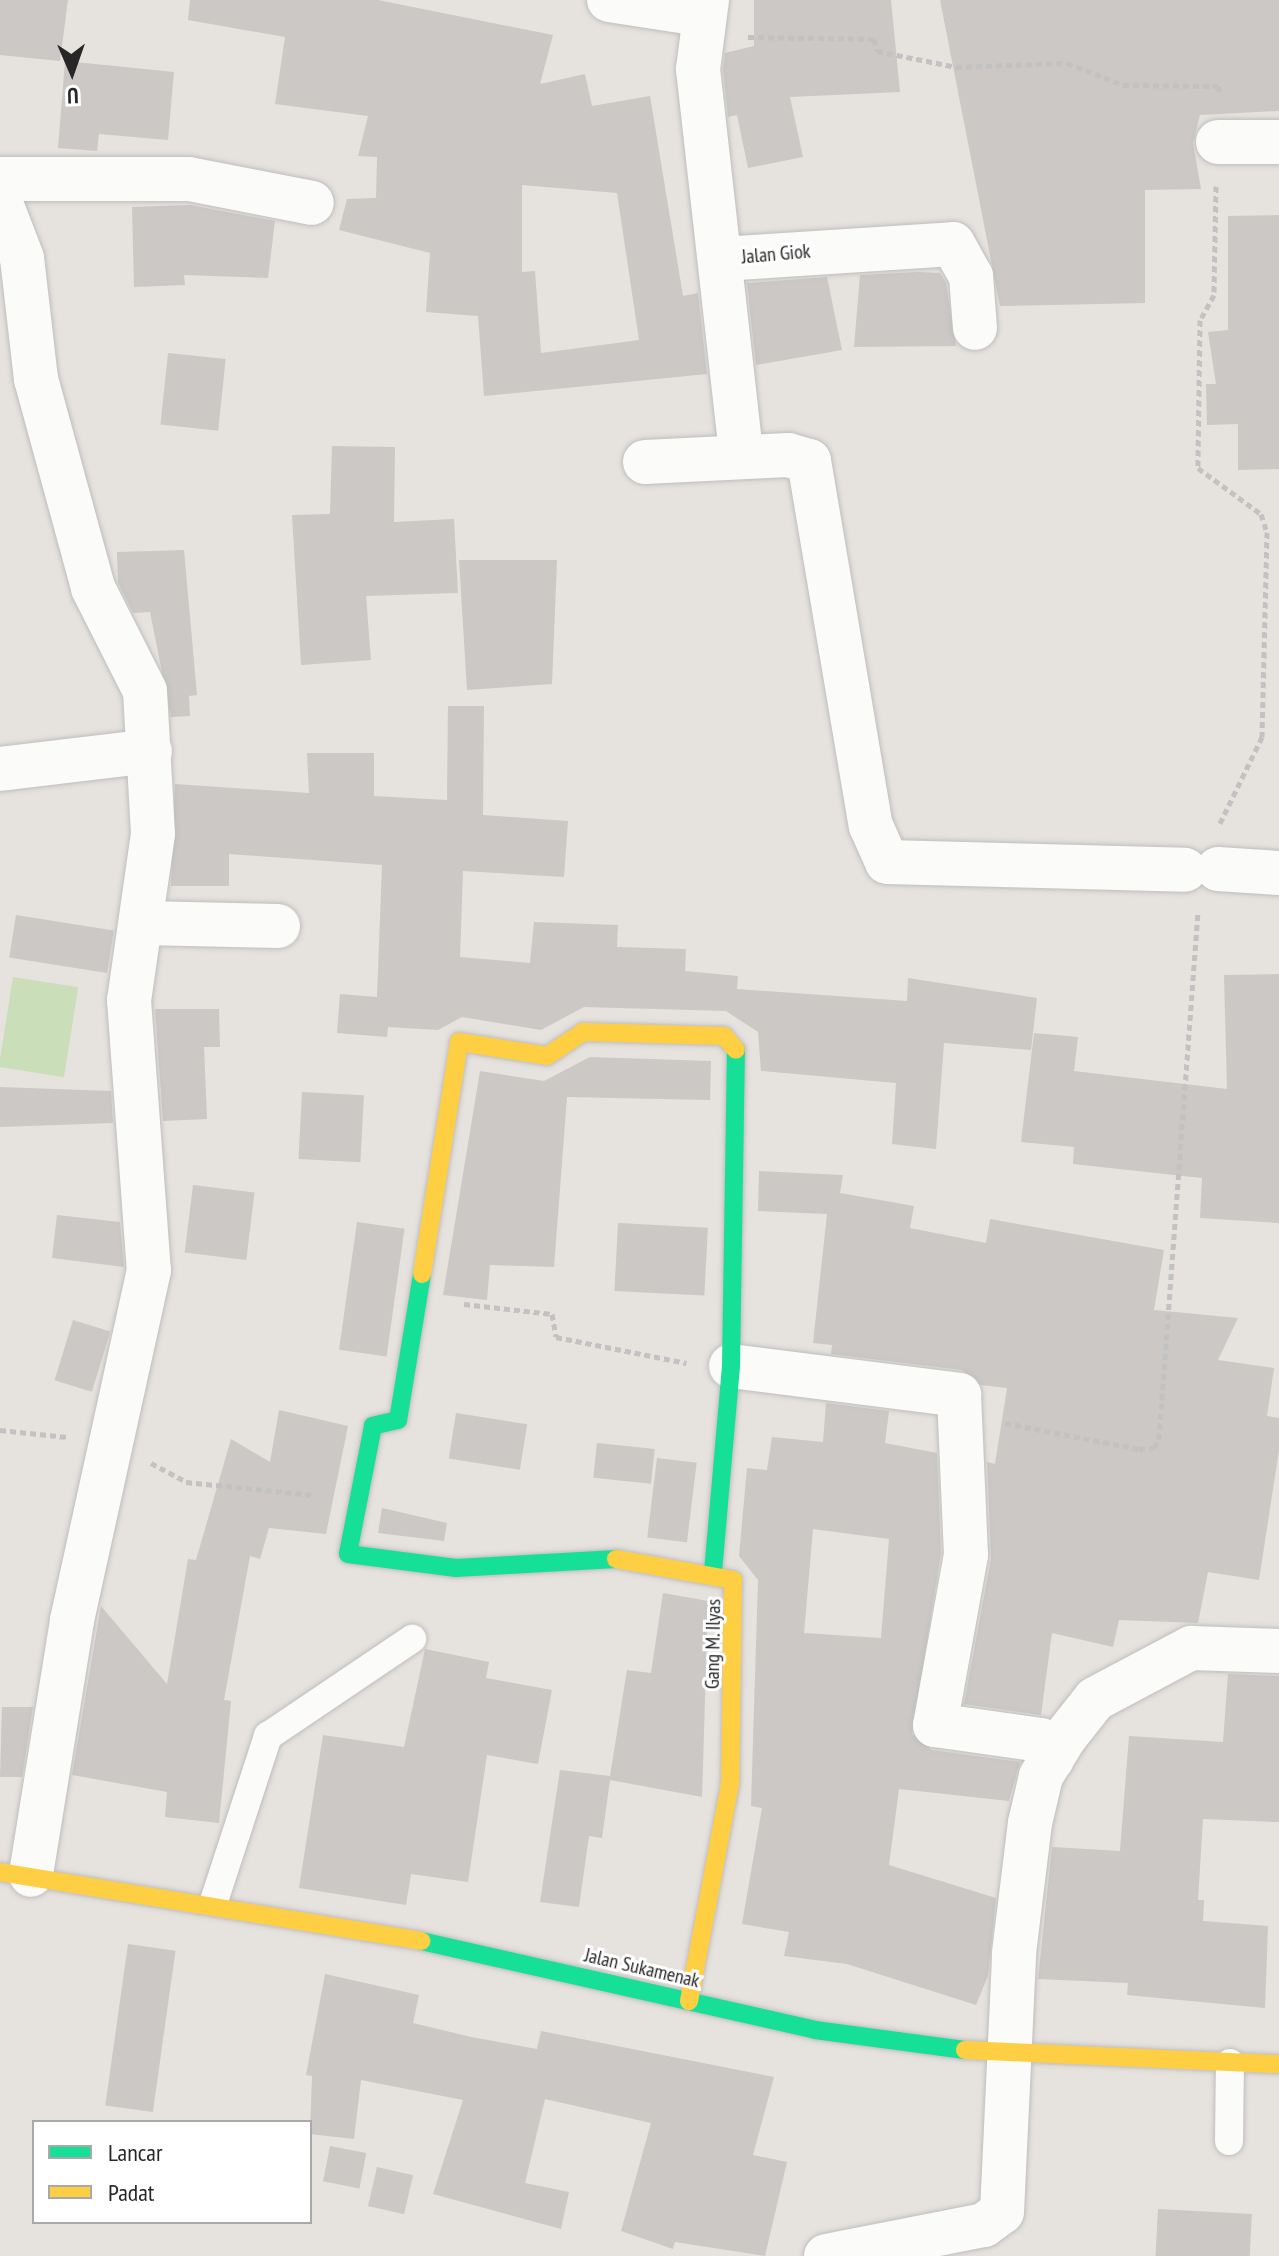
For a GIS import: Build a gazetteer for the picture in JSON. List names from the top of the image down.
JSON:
{
  "streets": {
    "street": ["Jalan Giok", "Gang M. Ilyas", "Jalan Sukamenak"]
  },
  "crossings": [
    ["Gang M. Ilyas", "Jalan Sukamenak"]
  ],
  "legend": ["Lancar", "Padat"],
  "north": "bottom"
}
